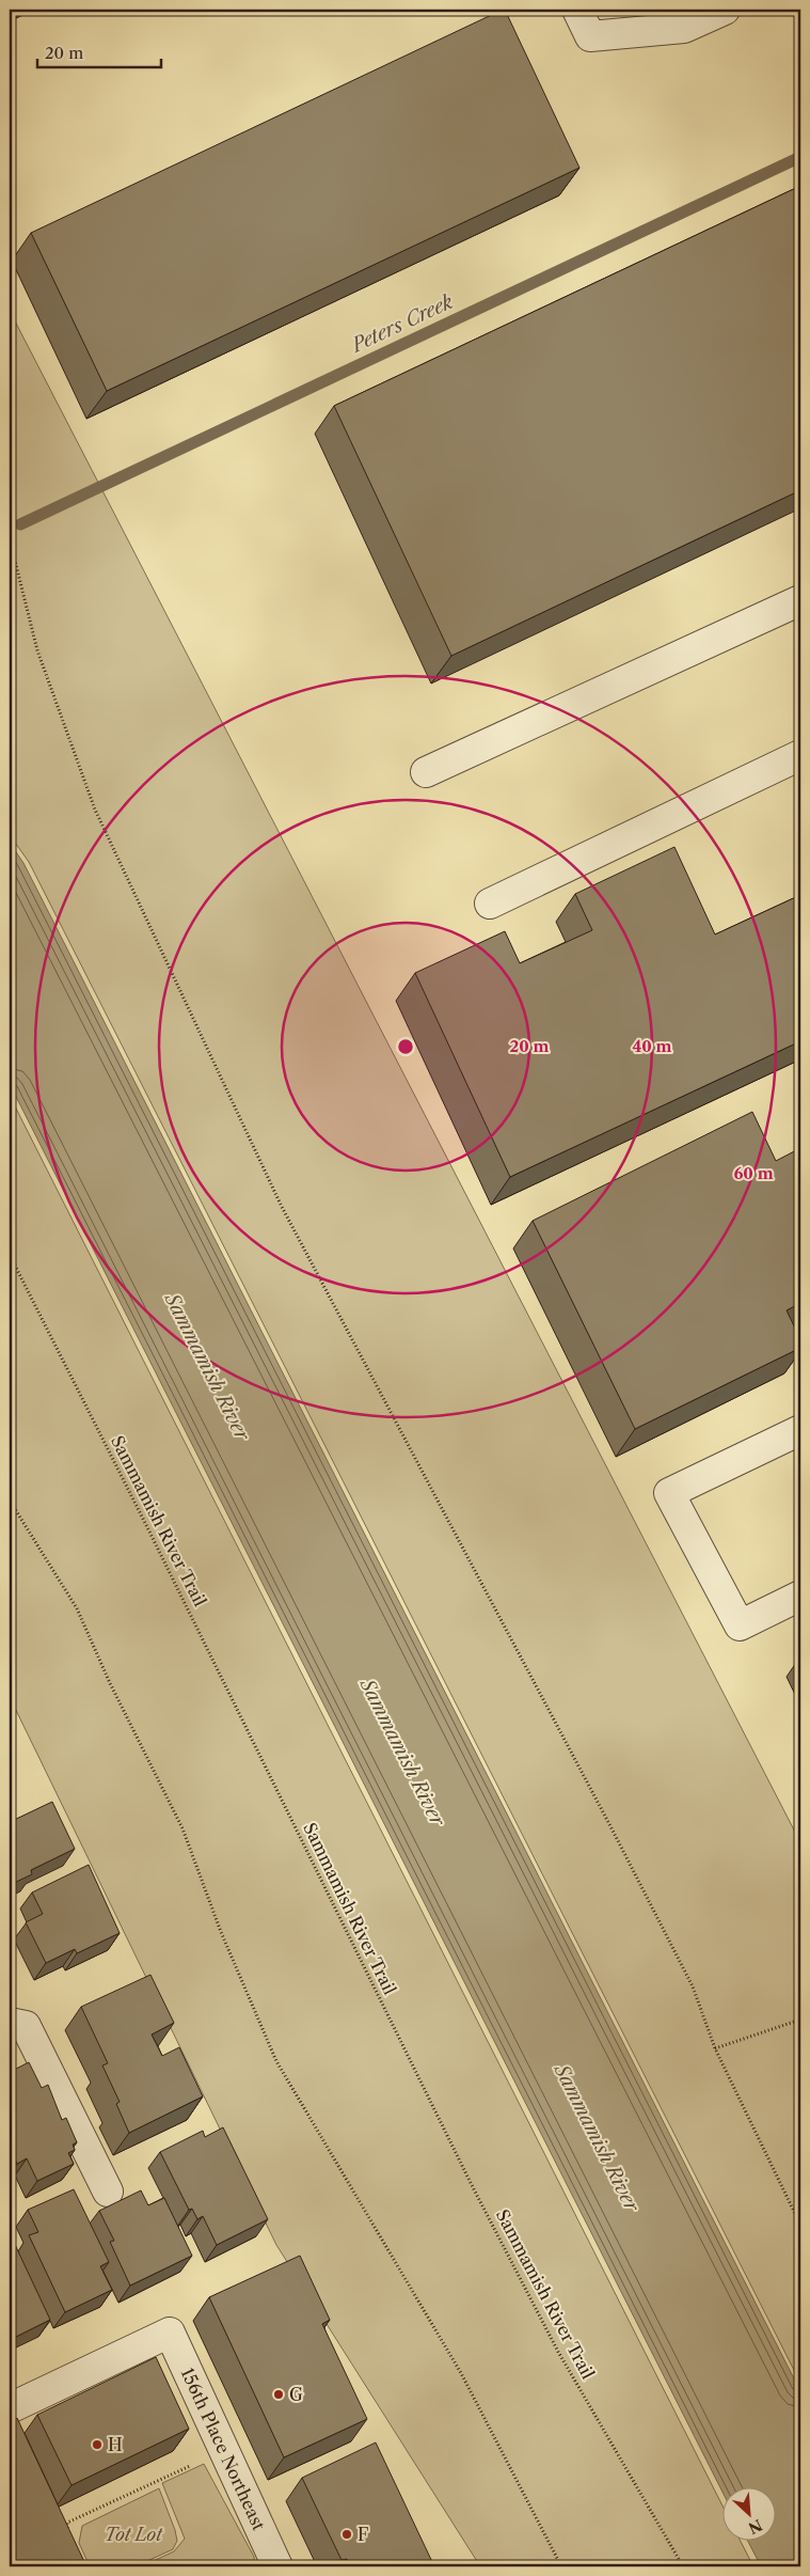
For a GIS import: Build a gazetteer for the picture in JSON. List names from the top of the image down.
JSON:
{
  "streets": {
    "street": ["156th Place Northeast"],
    "path": ["Sammamish River Trail"]
  },
  "water": ["Peters Creek", "Sammamish River"],
  "parks": ["Tot Lot"],
  "places": ["G", "H", "F"],
  "scale_bar": "20 m",
  "north": "bottom right",
  "rings": ["20 m", "40 m", "60 m"]
}
